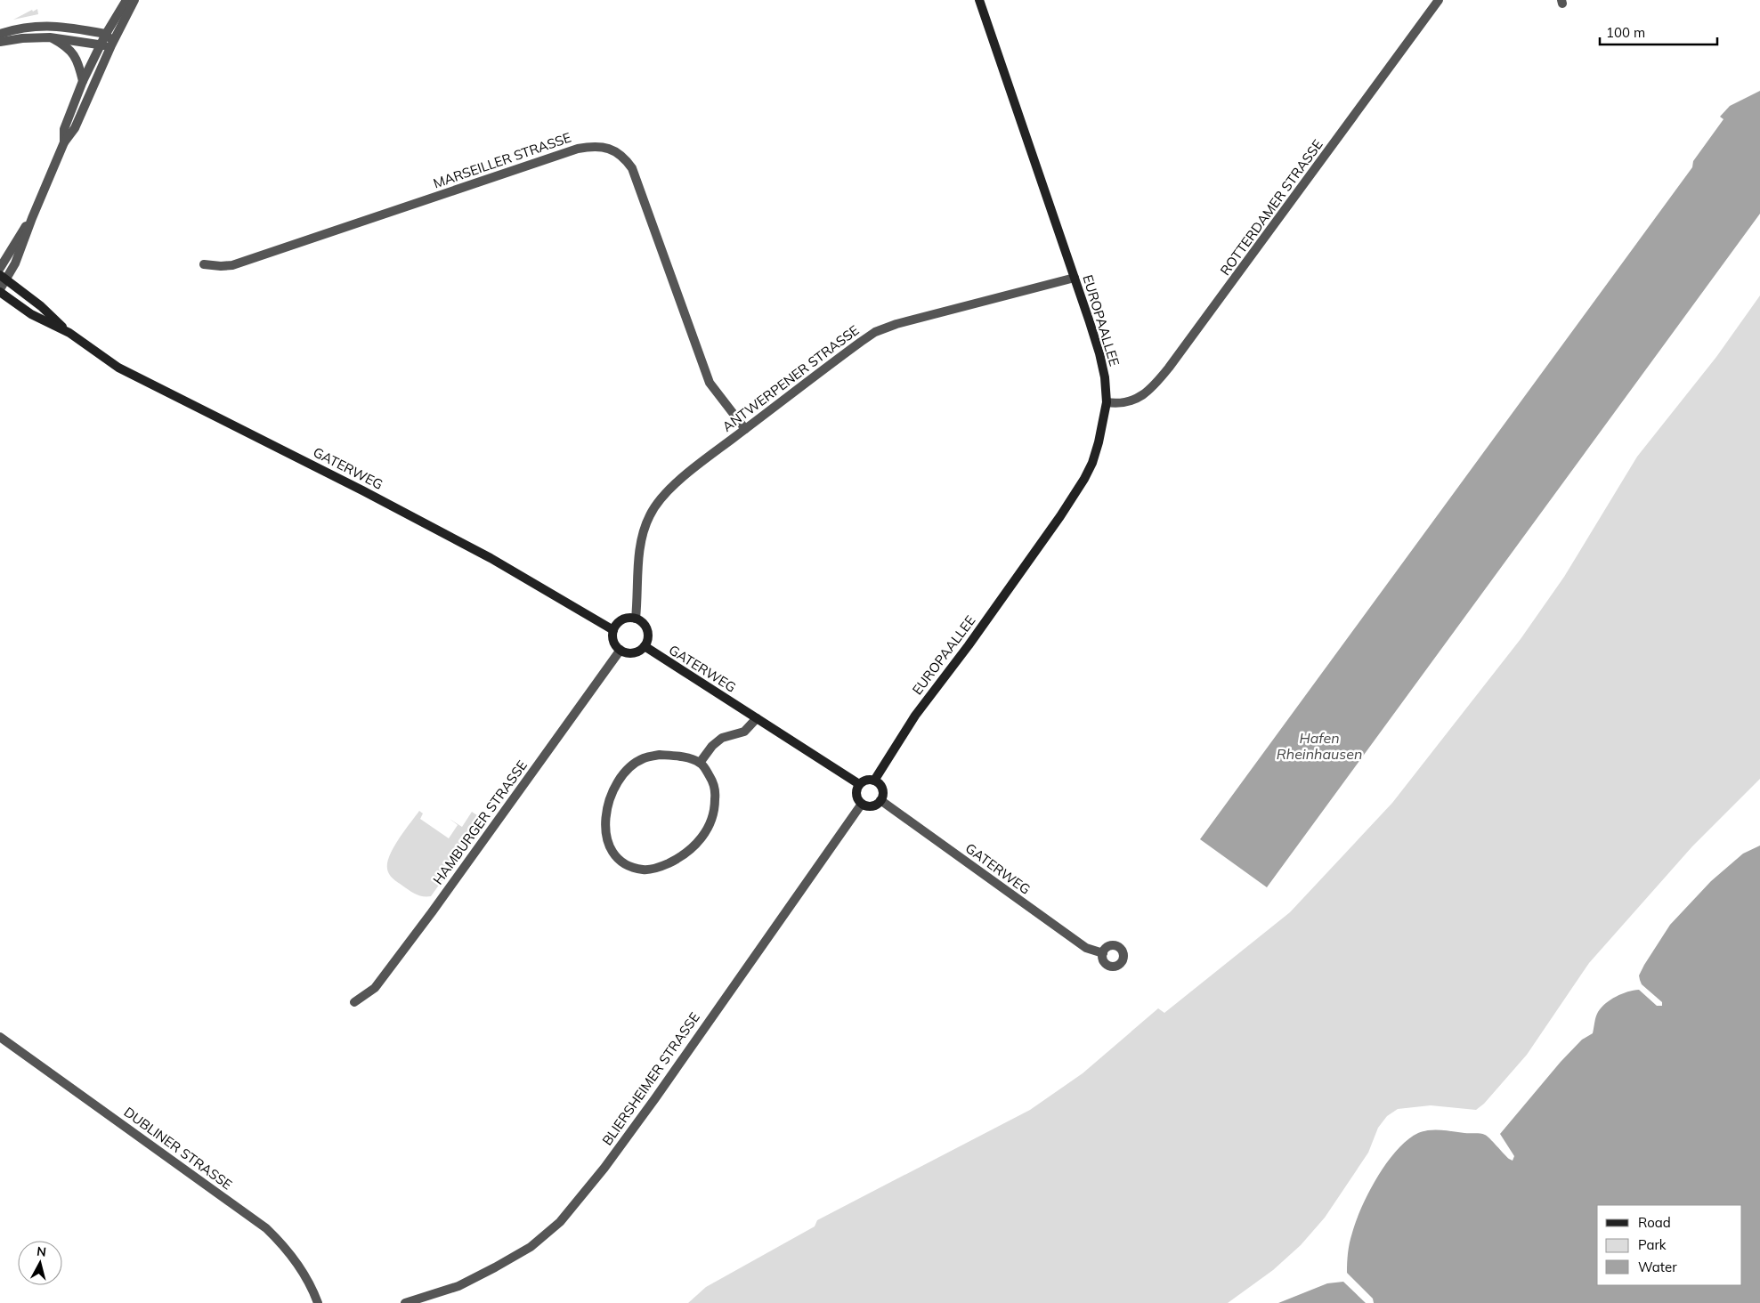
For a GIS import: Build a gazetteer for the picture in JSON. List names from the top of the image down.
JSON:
{
  "streets": {
    "main road": ["EUROPAALLEE", "GATERWEG"],
    "street": [
      "MARSEILLER STRASSE",
      "ROTTERDAMER STRASSE",
      "ANTWERPENER STRASSE",
      "HAMBURGER STRASSE",
      "BLIERSHEIMER STRASSE",
      "DUBLINER STRASSE"
    ]
  },
  "crossings": [
    ["MARSEILLER STRASSE", "ANTWERPENER STRASSE"],
    ["ROTTERDAMER STRASSE", "EUROPAALLEE"],
    ["EUROPAALLEE", "ANTWERPENER STRASSE"],
    ["EUROPAALLEE", "GATERWEG"],
    ["EUROPAALLEE", "BLIERSHEIMER STRASSE"],
    ["ANTWERPENER STRASSE", "GATERWEG"],
    ["ANTWERPENER STRASSE", "HAMBURGER STRASSE"],
    ["GATERWEG", "HAMBURGER STRASSE"],
    ["GATERWEG", "BLIERSHEIMER STRASSE"]
  ],
  "water": ["Hafen Rheinhausen"],
  "legend": ["Road", "Park", "Water"],
  "scale_bar": "100 m",
  "north": "top"
}
